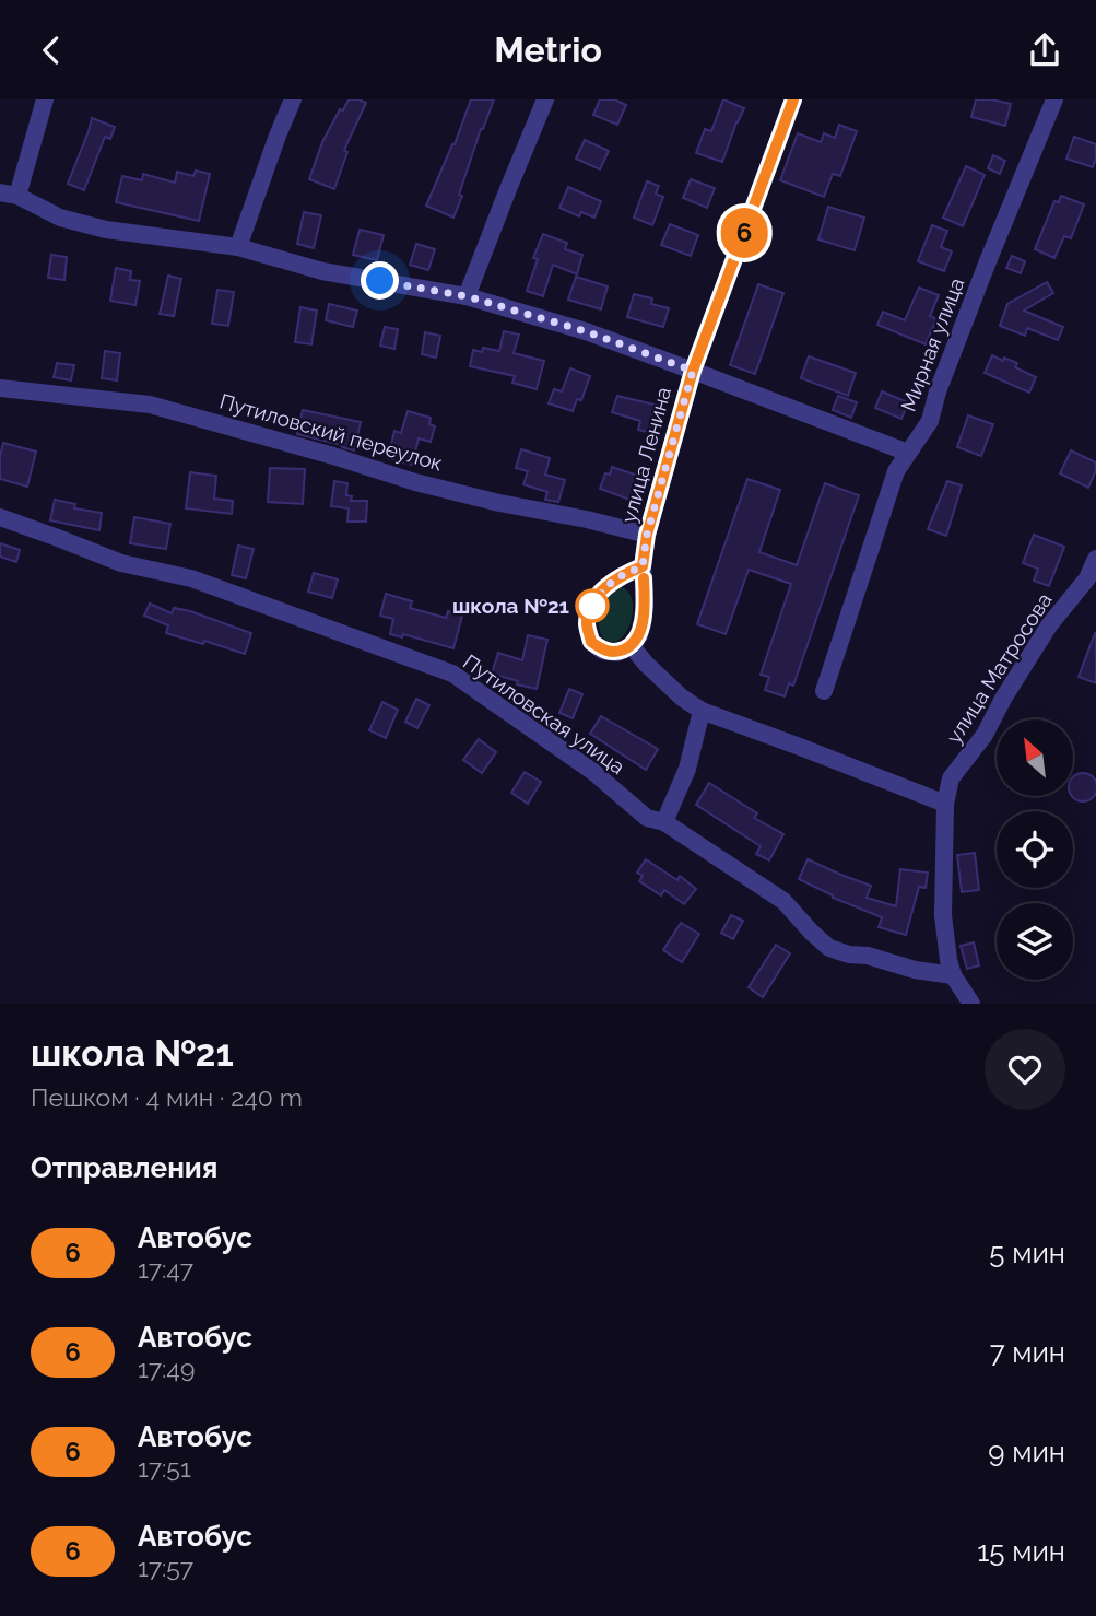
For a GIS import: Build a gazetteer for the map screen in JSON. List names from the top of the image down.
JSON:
{
  "streets": {
    "street": [
      "Мирная улица",
      "Путиловский переулок",
      "улица Ленина",
      "улица Матросова",
      "Путиловская улица"
    ]
  },
  "crossings": [
    ["Путиловский переулок", "улица Ленина"],
    ["улица Матросова", "Путиловская улица"]
  ],
  "places": ["школа №21"],
  "lines": ["bus line 6"],
  "north": "top left",
  "page": {
    "header": "Metrio",
    "on_map": "6",
    "heading": [
      ["школа №21", "Пешком · 4 мин · 240 m"],
      "Отправления"
    ],
    "list": [
      {
        "mark": "6",
        "name": "Автобус",
        "note": "17:47",
        "value": "5 мин"
      },
      {
        "mark": "6",
        "name": "Автобус",
        "note": "17:49",
        "value": "7 мин"
      },
      {
        "mark": "6",
        "name": "Автобус",
        "note": "17:51",
        "value": "9 мин"
      },
      {
        "mark": "6",
        "name": "Автобус",
        "note": "17:57",
        "value": "15 мин"
      }
    ]
  }
}
